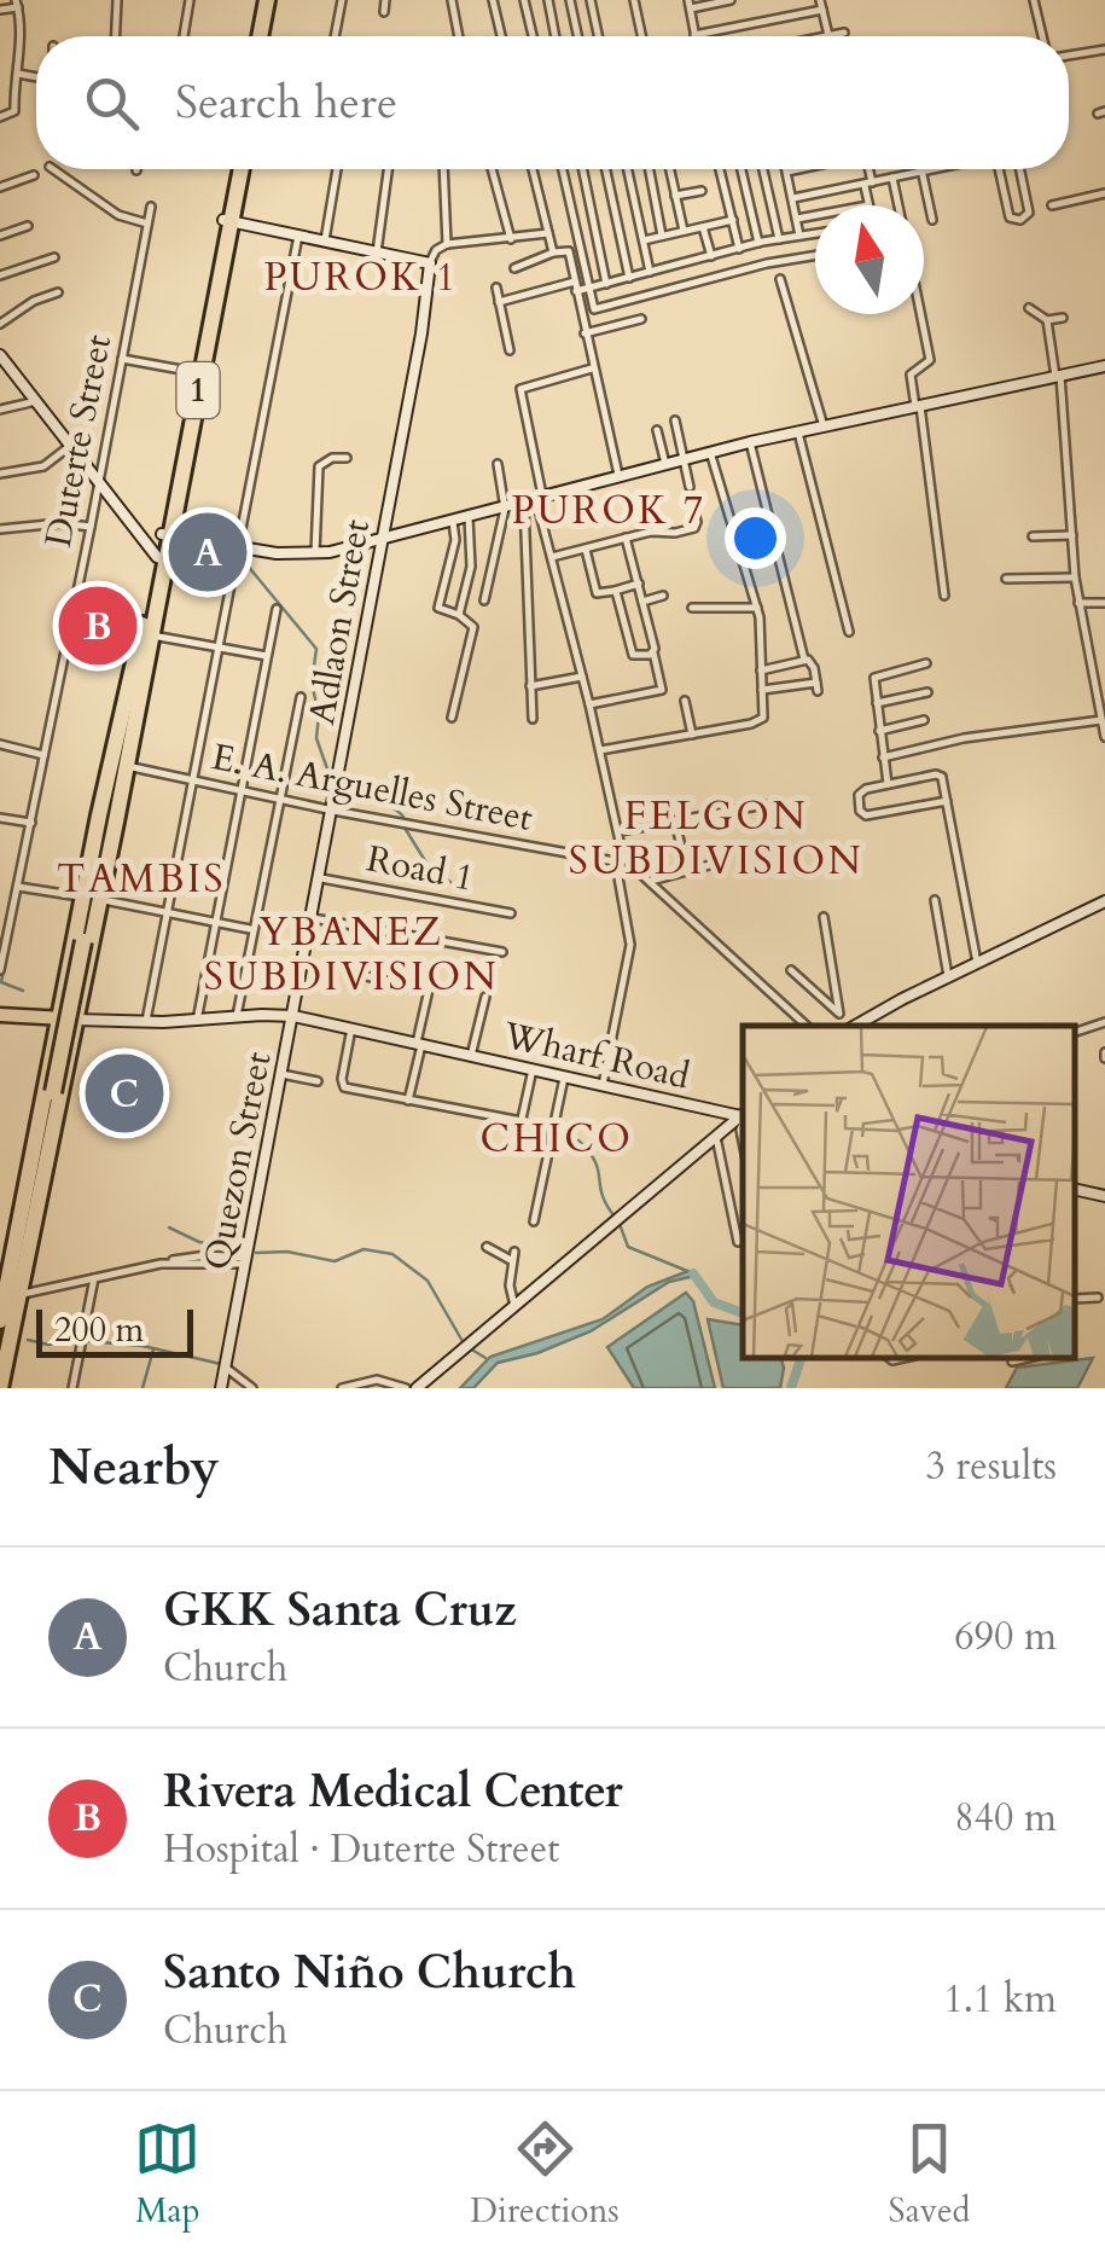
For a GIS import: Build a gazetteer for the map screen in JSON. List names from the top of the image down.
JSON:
{
  "streets": {
    "highway": ["1"],
    "street": [
      "Duterte Street",
      "Adlaon Street",
      "E. A. Arguelles Street",
      "Road 1",
      "Wharf Road",
      "Quezon Street"
    ]
  },
  "crossings": [
    ["1", "E. A. Arguelles Street"],
    ["1", "Wharf Road"],
    ["Adlaon Street", "E. A. Arguelles Street"],
    ["Adlaon Street", "Road 1"],
    ["Adlaon Street", "Wharf Road"],
    ["Adlaon Street", "Quezon Street"],
    ["Wharf Road", "Quezon Street"]
  ],
  "districts": [
    "PUROK 1",
    "PUROK 7",
    "FELGON SUBDIVISION",
    "TAMBIS",
    "YBANEZ SUBDIVISION",
    "CHICO"
  ],
  "scale_bar": "200 m",
  "north": "top",
  "page": {
    "search": "Search here",
    "pins": ["A", "B", "C"],
    "scale": "200 m",
    "heading": ["Nearby", "3 results"],
    "list": [
      {
        "mark": "A",
        "name": "GKK Santa Cruz",
        "note": "Church",
        "value": "690 m"
      },
      {
        "mark": "B",
        "name": "Rivera Medical Center",
        "note": "Hospital · Duterte Street",
        "value": "840 m"
      },
      {
        "mark": "C",
        "name": "Santo Niño Church",
        "note": "Church",
        "value": "1.1 km"
      }
    ],
    "nav": ["Map", "Directions", "Saved"]
  }
}
